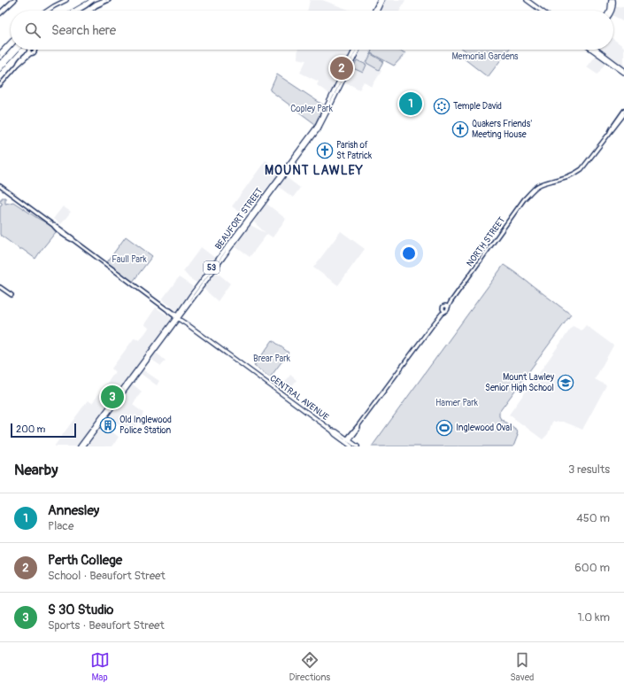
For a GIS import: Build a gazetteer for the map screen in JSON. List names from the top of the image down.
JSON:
{
  "streets": {
    "main road": [
      "BEAUFORT STREET",
      "NORTH STREET",
      "53",
      "CENTRAL AVENUE"
    ]
  },
  "crossings": [
    ["BEAUFORT STREET", "CENTRAL AVENUE"],
    ["NORTH STREET", "CENTRAL AVENUE"]
  ],
  "districts": ["MOUNT LAWLEY"],
  "parks": [
    "Memorial Gardens",
    "Copley Park",
    "Faull Park",
    "Brear Park",
    "Hamer Park"
  ],
  "places": {
    "synagogue": ["Temple David"],
    "church": ["Quakers Friends' Meeting House", "Parish of St Patrick"],
    "school or university": ["Mount Lawley Senior High School"],
    "building": ["Old Inglewood Police Station"],
    "sports": ["Inglewood Oval"]
  },
  "scale_bar": "200 m",
  "page": {
    "search": "Search here",
    "pins": ["2", "1", "3"],
    "scale": "200 m",
    "heading": ["Nearby", "3 results"],
    "list": [
      {
        "mark": "1",
        "name": "Annesley",
        "note": "Place",
        "value": "450 m"
      },
      {
        "mark": "2",
        "name": "Perth College",
        "note": "School · Beaufort Street",
        "value": "600 m"
      },
      {
        "mark": "3",
        "name": "S 30 Studio",
        "note": "Sports · Beaufort Street",
        "value": "1.0 km"
      }
    ],
    "nav": ["Map", "Directions", "Saved"]
  }
}
